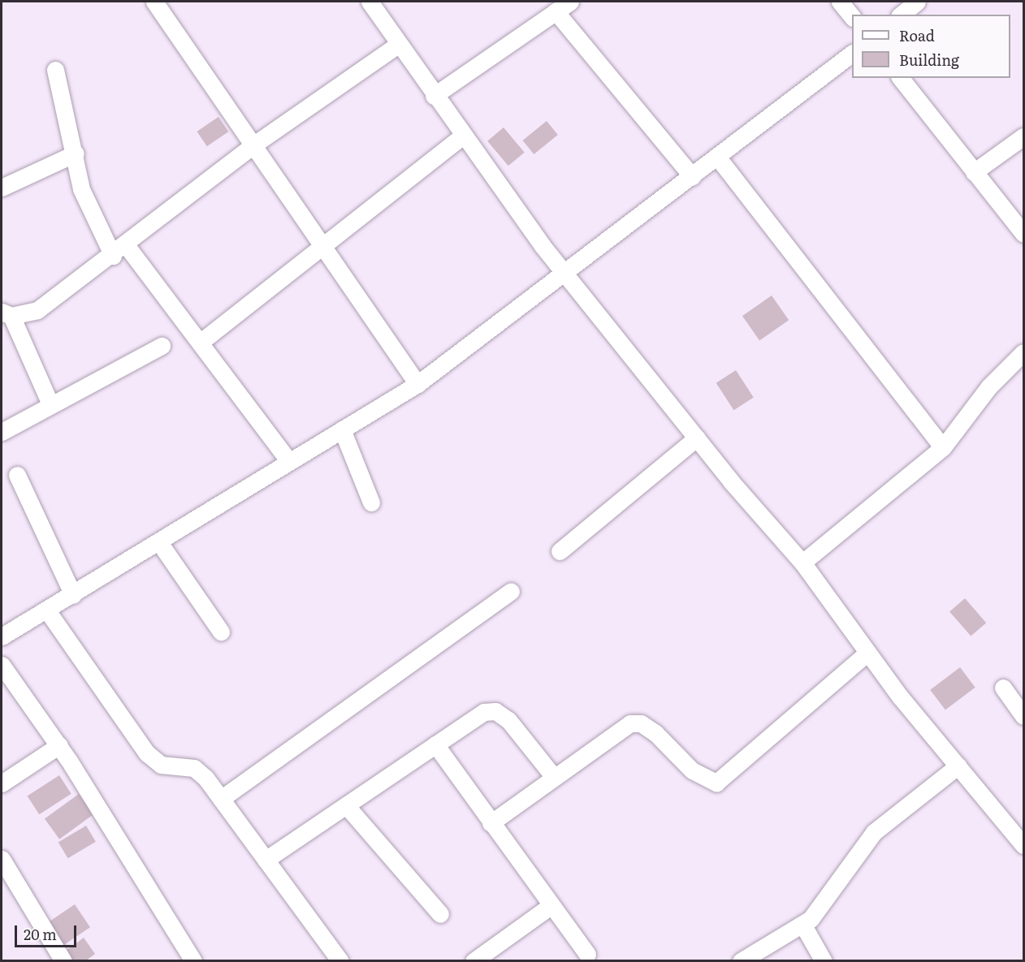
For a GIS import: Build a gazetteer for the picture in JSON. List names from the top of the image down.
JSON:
{
  "legend": ["Road", "Building"],
  "scale_bar": "20 m"
}
